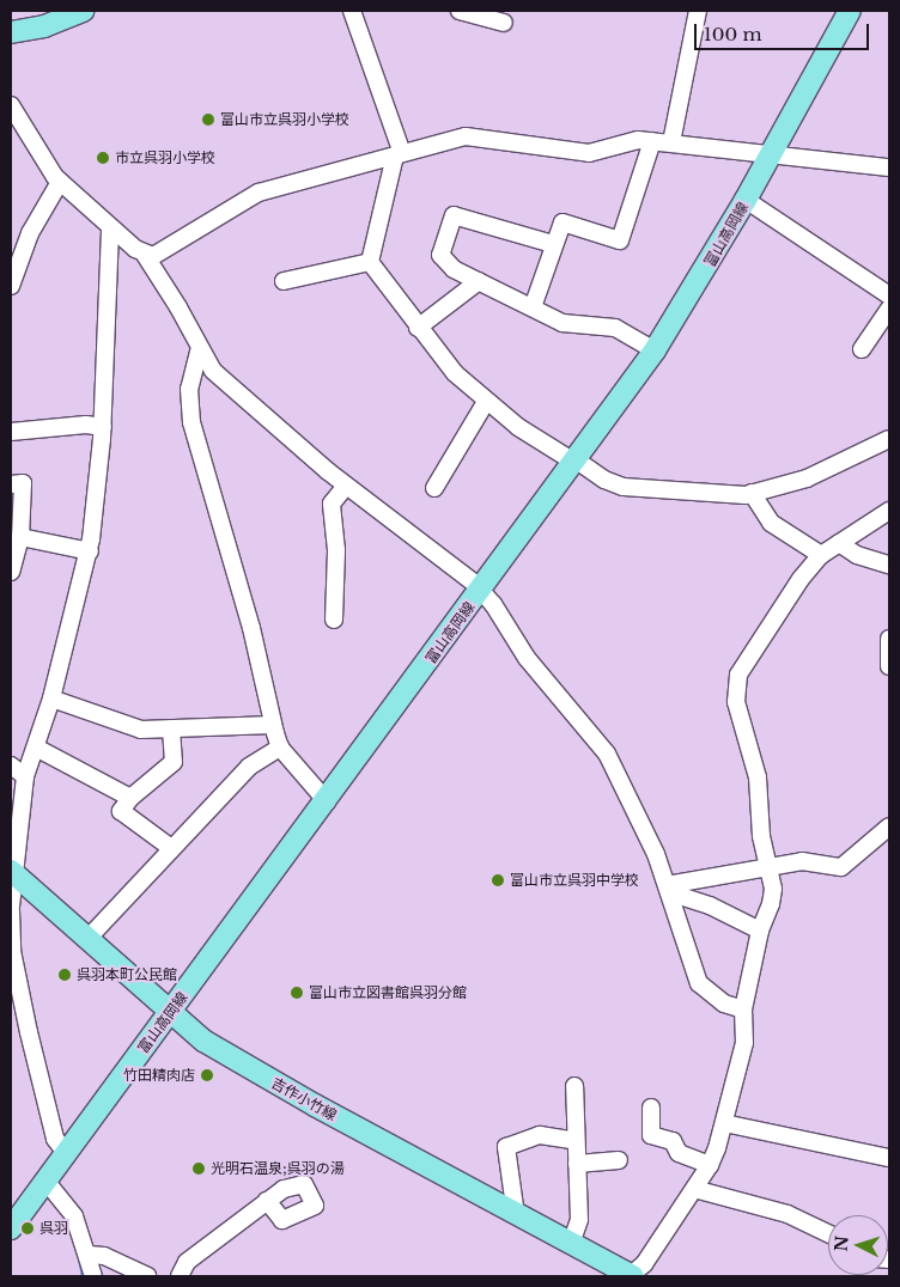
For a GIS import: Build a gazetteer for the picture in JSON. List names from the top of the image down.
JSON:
{
  "streets": {
    "main road": ["富山高岡線", "吉作小竹線"]
  },
  "crossings": [
    ["富山高岡線", "吉作小竹線"]
  ],
  "places": [
    "富山市立呉羽小学校",
    "市立呉羽小学校",
    "富山市立呉羽中学校",
    "呉羽本町公民館",
    "富山市立図書館呉羽分館",
    "竹田精肉店",
    "光明石温泉;呉羽の湯",
    "呉羽"
  ],
  "scale_bar": "100 m",
  "north": "left"
}
